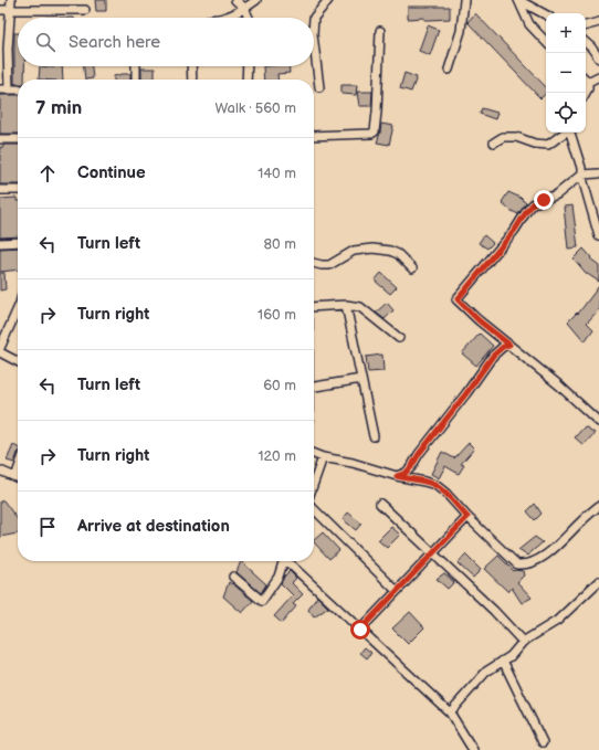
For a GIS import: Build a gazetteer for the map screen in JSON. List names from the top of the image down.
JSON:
{
  "page": {
    "map_buttons": ["+", "−"],
    "search": "Search here",
    "heading": ["7 min", "Walk · 560 m"],
    "list": [
      ["Continue", "140 m"],
      ["Turn left", "80 m"],
      ["Turn right", "160 m"],
      ["Turn left", "60 m"],
      ["Turn right", "120 m"],
      "Arrive at destination"
    ]
  }
}
